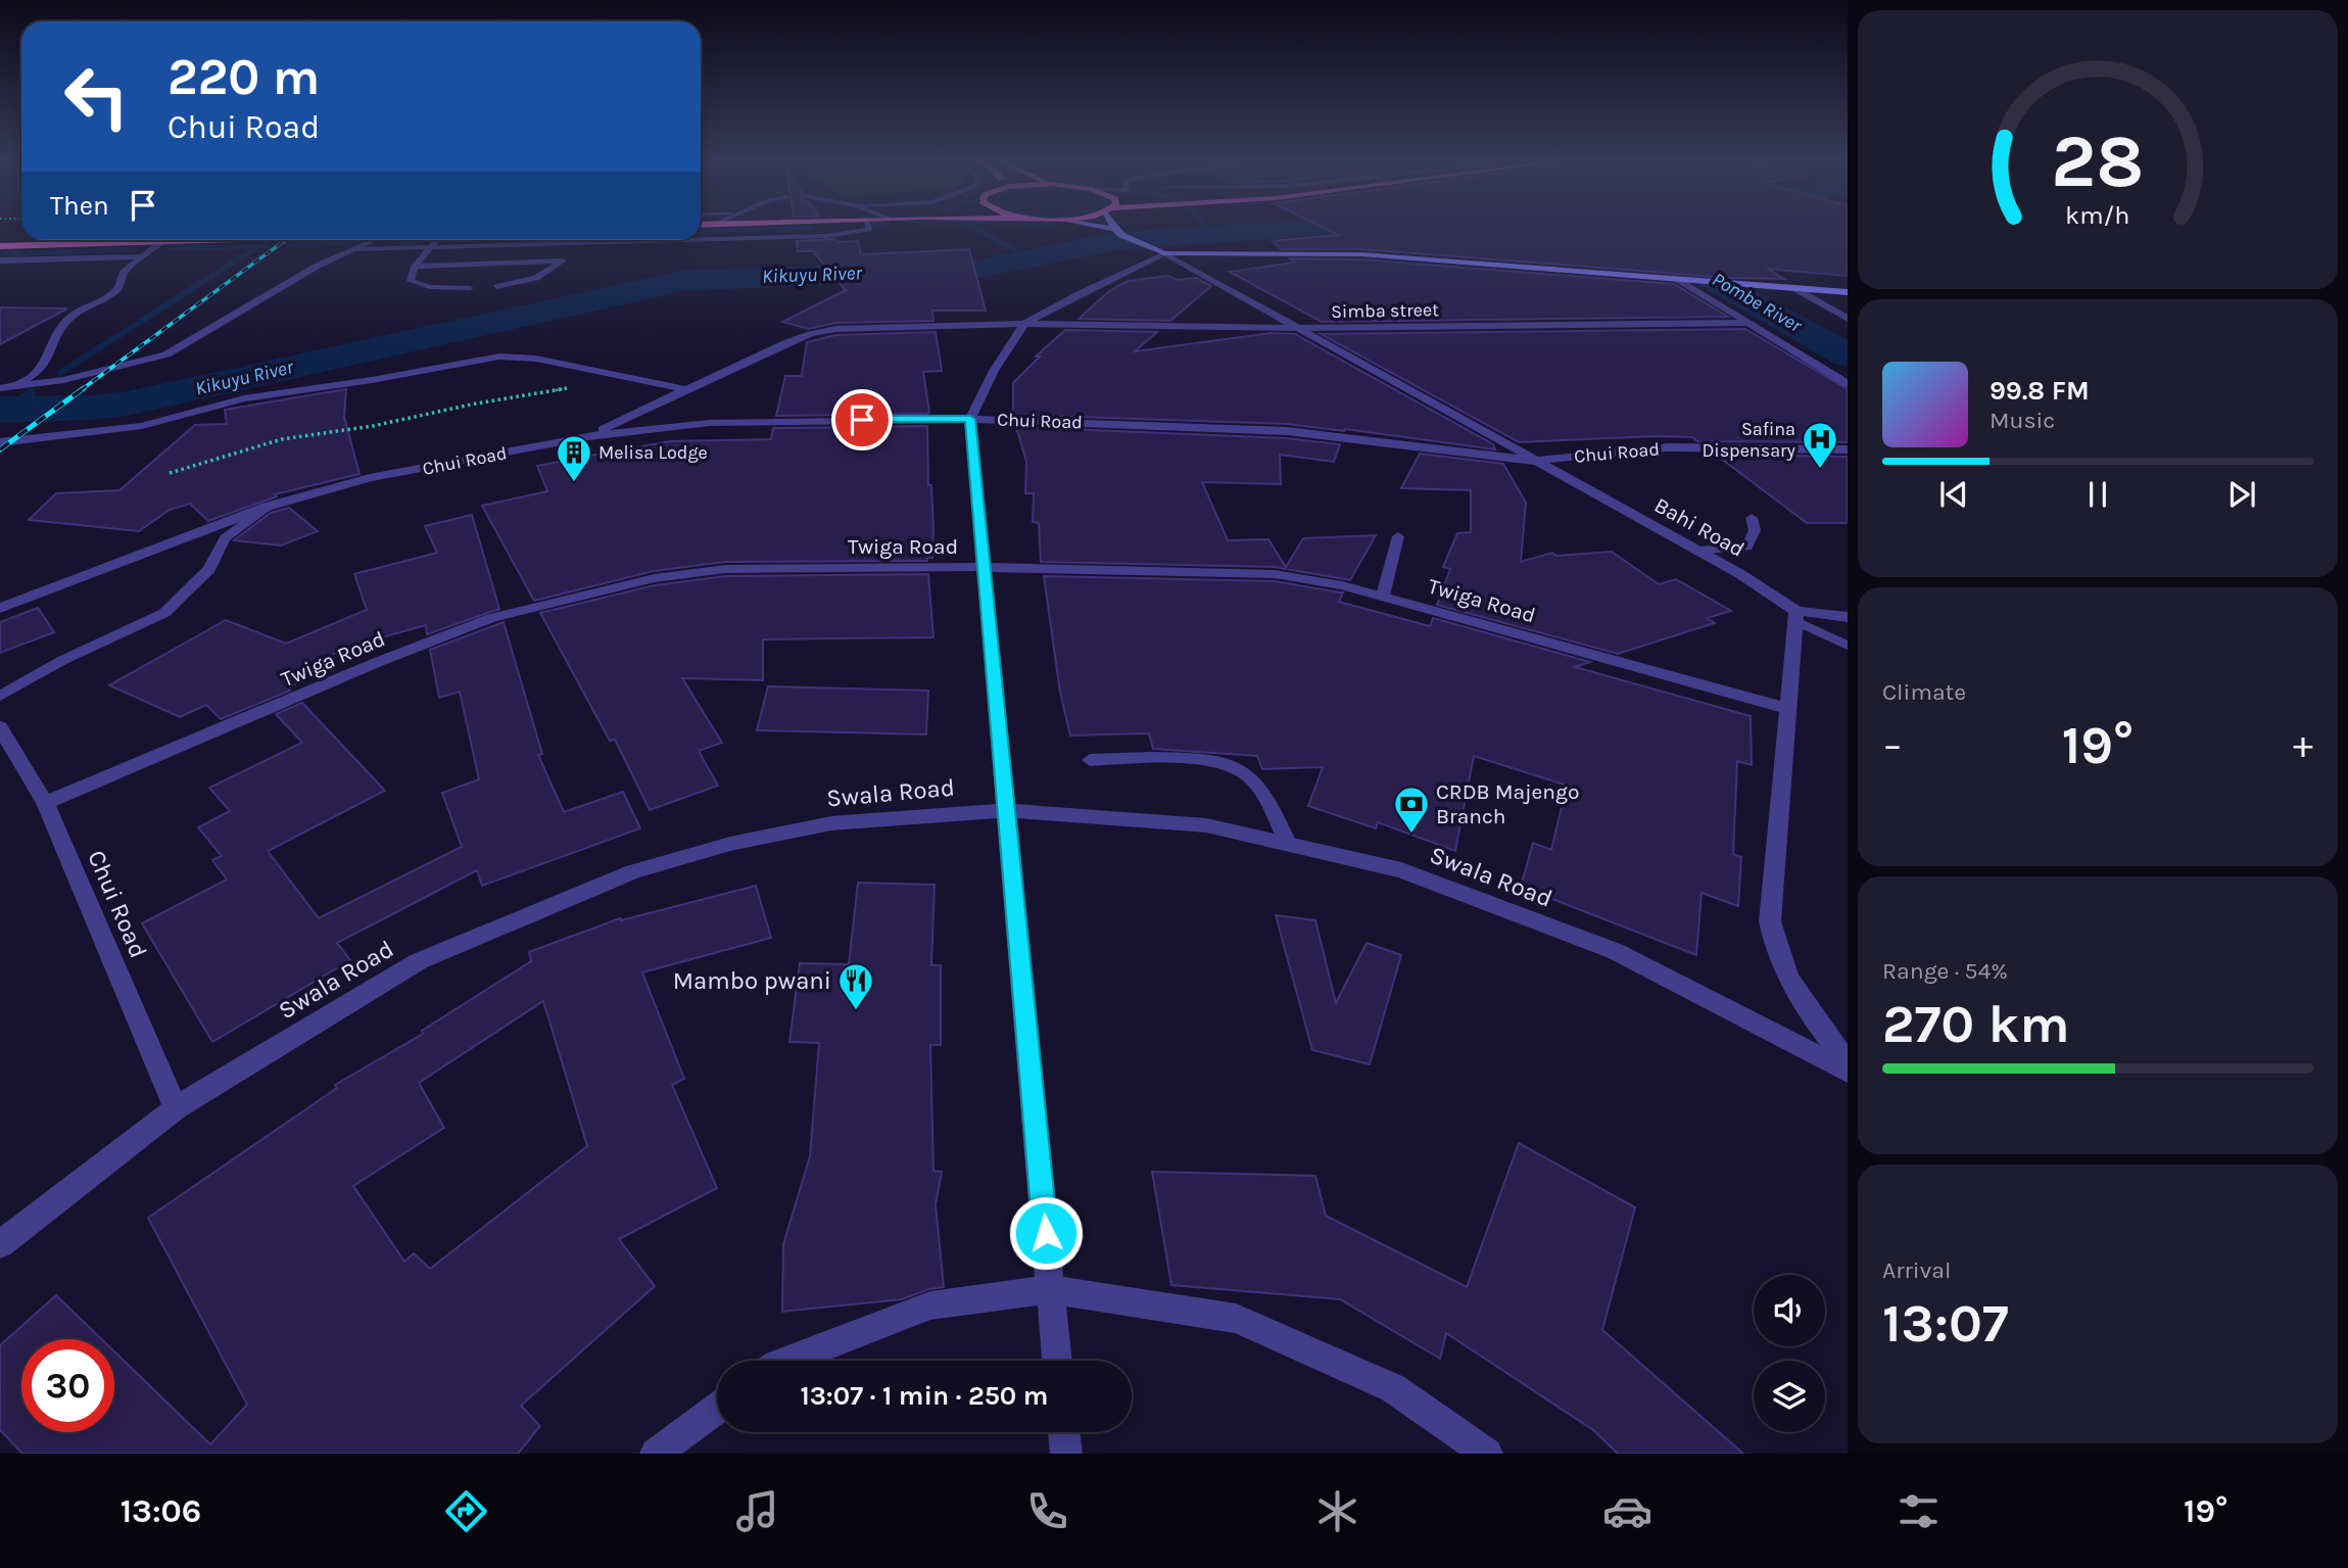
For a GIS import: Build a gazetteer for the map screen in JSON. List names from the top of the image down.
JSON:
{
  "streets": {
    "street": [
      "Simba street",
      "Chui Road",
      "Bahi Road",
      "Twiga Road",
      "Swala Road"
    ]
  },
  "crossings": [
    ["Simba street", "Chui Road"],
    ["Simba street", "Bahi Road"],
    ["Chui Road", "Bahi Road"],
    ["Chui Road", "Twiga Road"],
    ["Chui Road", "Swala Road"]
  ],
  "water": ["Kikuyu River", "Pombe River"],
  "places": {
    "hospital": ["Safina Dispensary"],
    "building": ["Melisa Lodge"],
    "bank": ["CRDB Majengo Branch"],
    "restaurant": ["Mambo pwani"]
  },
  "page": {
    "turn": ["220 m", "Chui Road"],
    "then": "Then",
    "song": ["99.8 FM", "Music"],
    "tile": [
      "Climate",
      ["Range · 54%", "270 km"],
      ["Arrival", "13:07"]
    ],
    "heat": ["−", "19°", "+"],
    "limit": "30",
    "trip": "13:07 · 1 min · 250 m",
    "tabs": ["13:06", "19°"],
    "gauge": ["28", "km/h"]
  }
}
